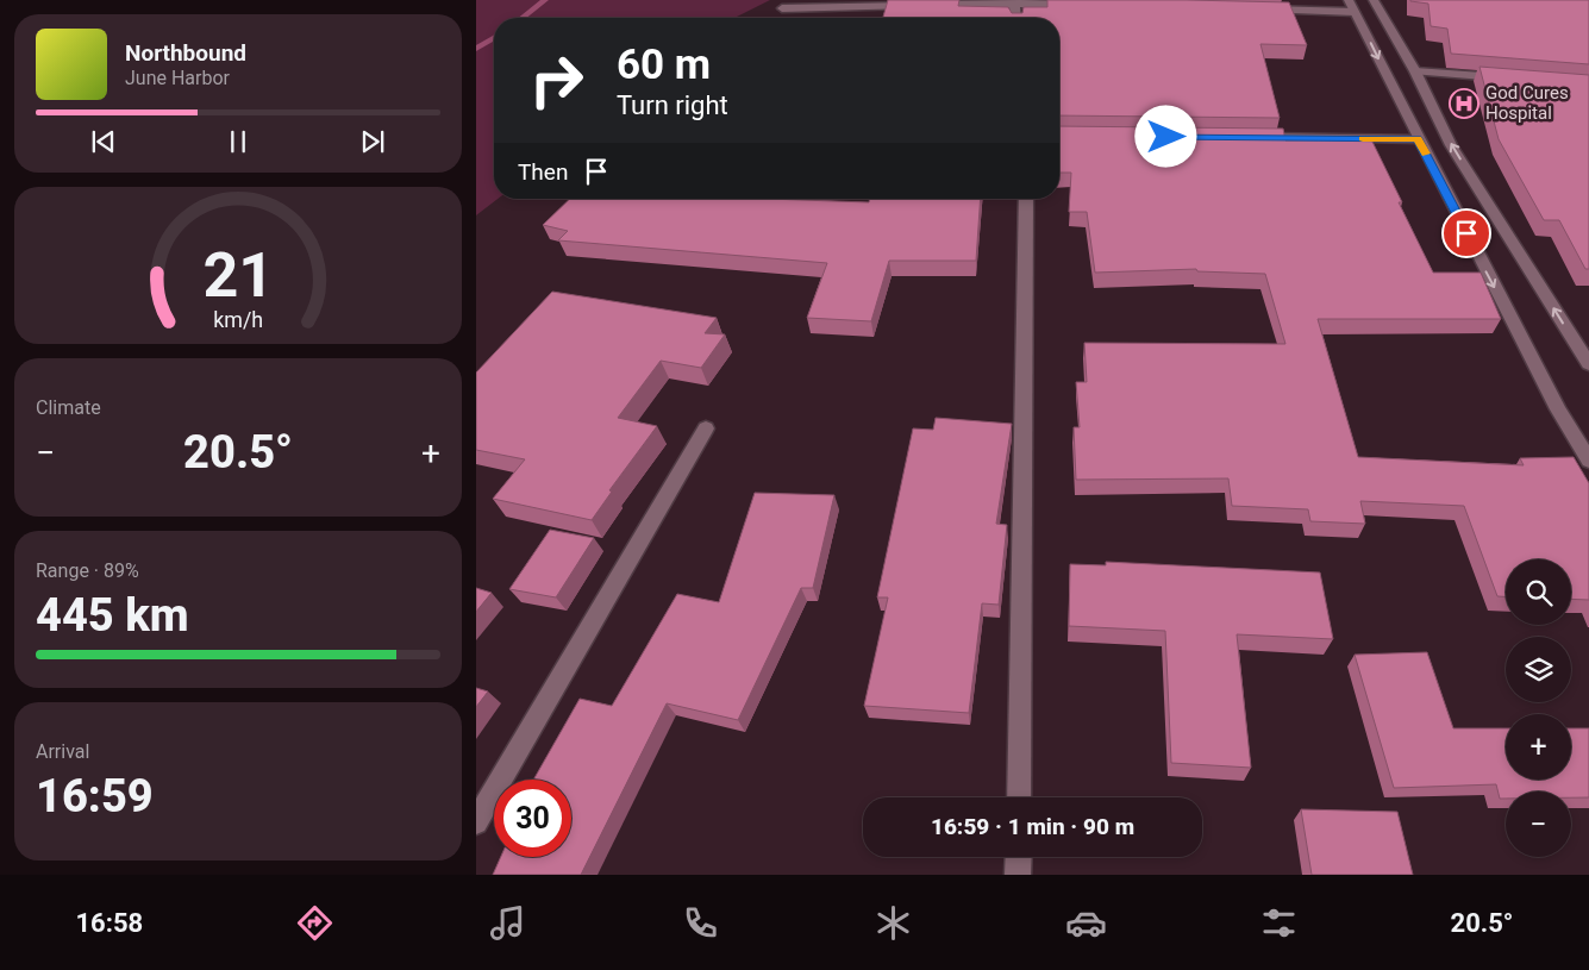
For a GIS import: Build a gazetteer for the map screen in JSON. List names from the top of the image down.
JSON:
{
  "places": {
    "hospital": ["God Cures Hospital"]
  },
  "page": {
    "turn": ["60 m", "Turn right"],
    "song": ["Northbound", "June Harbor"],
    "then": "Then",
    "tile": [
      "Climate",
      ["Range · 89%", "445 km"],
      ["Arrival", "16:59"]
    ],
    "heat": ["−", "20.5°", "+"],
    "map_buttons": ["+", "−"],
    "limit": "30",
    "trip": "16:59 · 1 min · 90 m",
    "tabs": ["16:58", "20.5°"],
    "gauge": ["21", "km/h"]
  }
}
